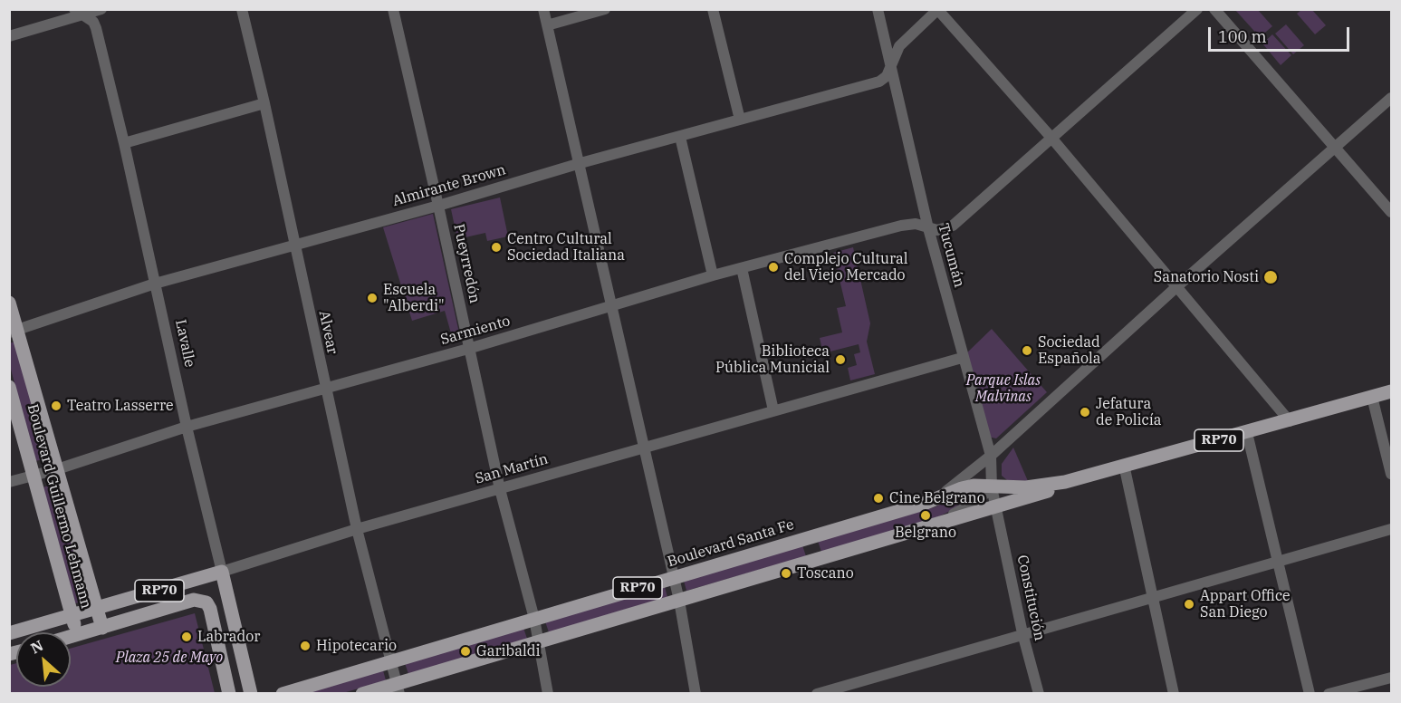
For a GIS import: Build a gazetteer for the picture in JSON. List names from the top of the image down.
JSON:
{
  "streets": {
    "main road": [
      "Lavalle",
      "RP70",
      "San Martín",
      "Boulevard Guillermo Lehmann",
      "Boulevard Santa Fe"
    ],
    "street": [
      "Almirante Brown",
      "Tucumán",
      "Pueyrredón",
      "Sarmiento",
      "Alvear",
      "Constitución"
    ]
  },
  "crossings": [
    ["Almirante Brown", "Tucumán"],
    ["Almirante Brown", "Pueyrredón"],
    ["Almirante Brown", "Alvear"],
    ["Almirante Brown", "Lavalle"],
    ["Almirante Brown", "Boulevard Guillermo Lehmann"],
    ["Tucumán", "Sarmiento"],
    ["Tucumán", "San Martín"],
    ["Tucumán", "Boulevard Santa Fe"],
    ["Tucumán", "Constitución"],
    ["Pueyrredón", "Sarmiento"],
    ["Pueyrredón", "San Martín"],
    ["Pueyrredón", "Boulevard Santa Fe"],
    ["Sarmiento", "Alvear"],
    ["Sarmiento", "Lavalle"],
    ["Sarmiento", "Boulevard Guillermo Lehmann"],
    ["Alvear", "San Martín"],
    ["Alvear", "Boulevard Santa Fe"],
    ["Lavalle", "San Martín"],
    ["RP70", "San Martín"],
    ["RP70", "Boulevard Guillermo Lehmann"],
    ["San Martín", "Boulevard Guillermo Lehmann"],
    ["Boulevard Santa Fe", "Constitución"]
  ],
  "parks": ["Parque Islas Malvinas", "Plaza 25 de Mayo"],
  "places": [
    "Centro Cultural Sociedad Italiana",
    "Complejo Cultural del Viejo Mercado",
    "Sanatorio Nosti",
    "Escuela \"Alberdi\"",
    "Sociedad Española",
    "Biblioteca Pública Municial",
    "Teatro Lasserre",
    "Jefatura de Policía",
    "Cine Belgrano",
    "Belgrano",
    "Toscano",
    "Appart Office San Diego",
    "Labrador",
    "Hipotecario",
    "Garibaldi"
  ],
  "scale_bar": "100 m",
  "north": "top left"
}
